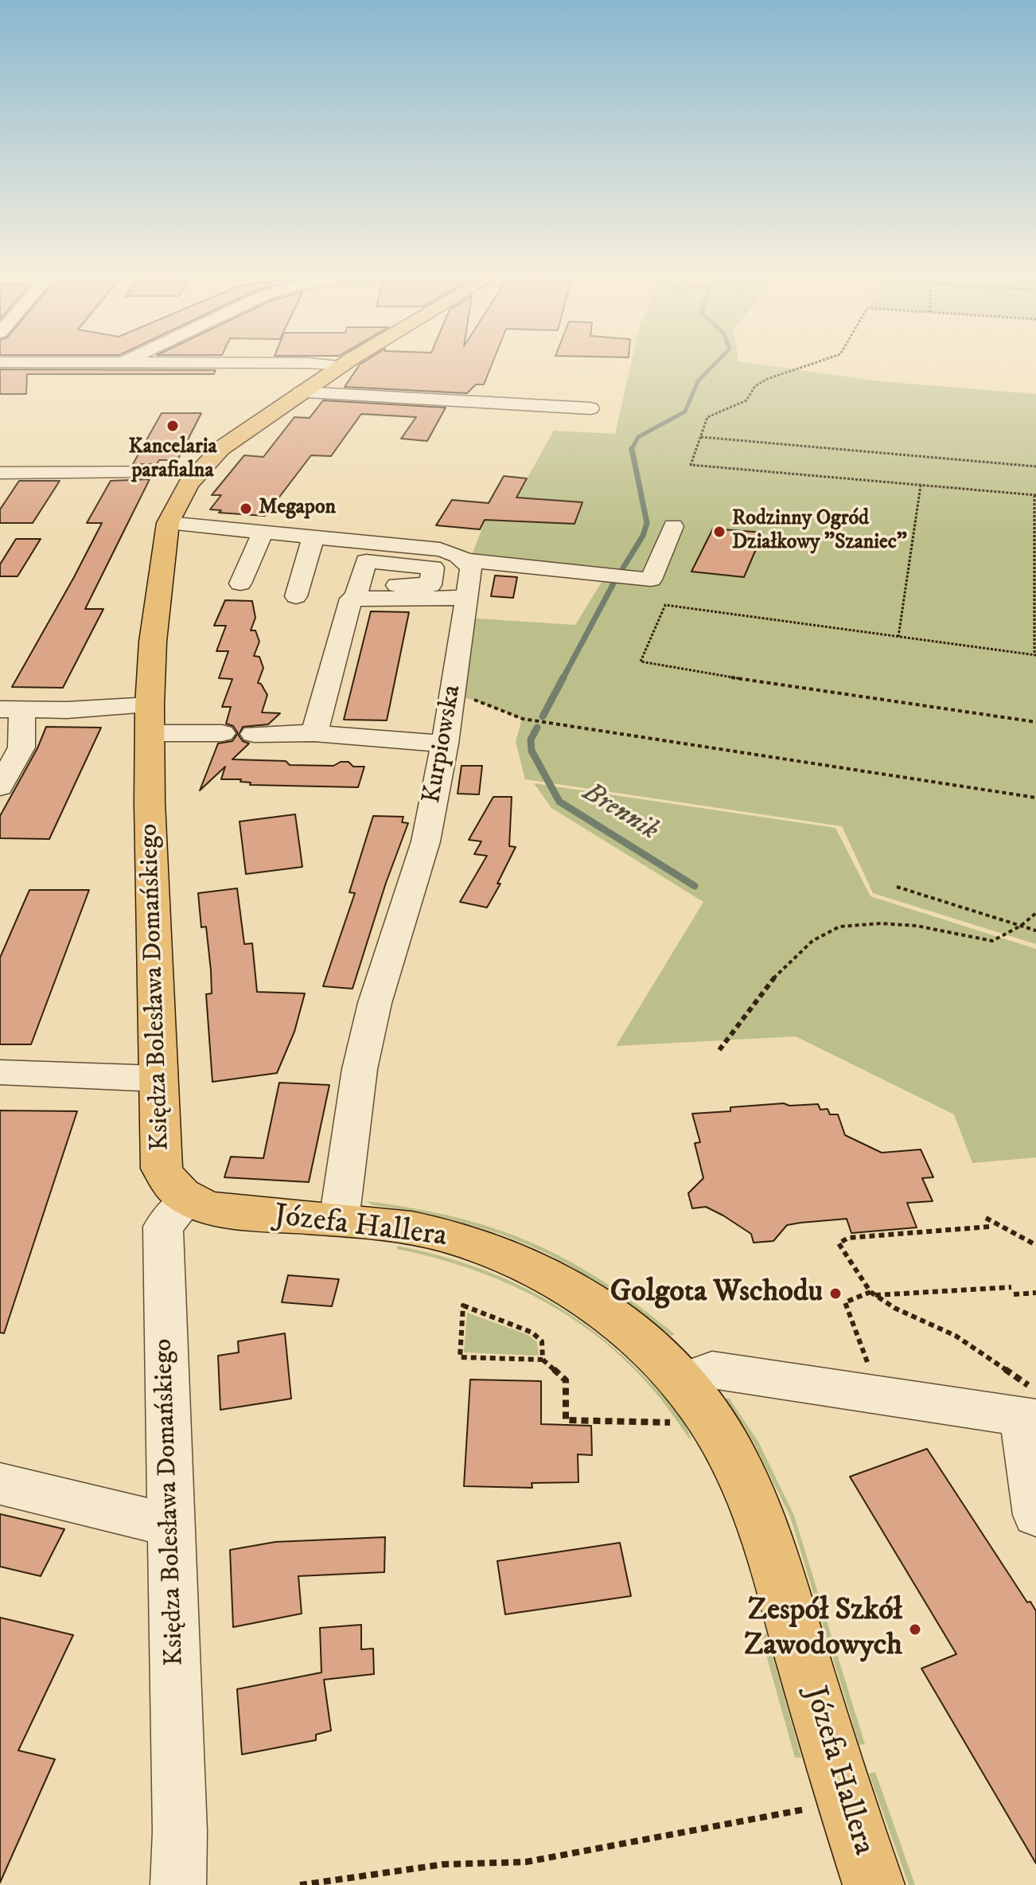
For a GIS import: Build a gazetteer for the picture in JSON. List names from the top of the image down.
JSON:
{
  "streets": {
    "main road": ["Księdza Bolesława Domańskiego", "Józefa Hallera"],
    "street": ["Kurpiowska"]
  },
  "crossings": [
    ["Kurpiowska", "Józefa Hallera"],
    ["Księdza Bolesława Domańskiego", "Józefa Hallera"]
  ],
  "water": ["Brennik"],
  "places": [
    "Kancelaria parafialna",
    "Megapon",
    "Rodzinny Ogród Działkowy \"Szaniec\"",
    "Golgota Wschodu",
    "Zespół Szkół Zawodowych"
  ]
}
